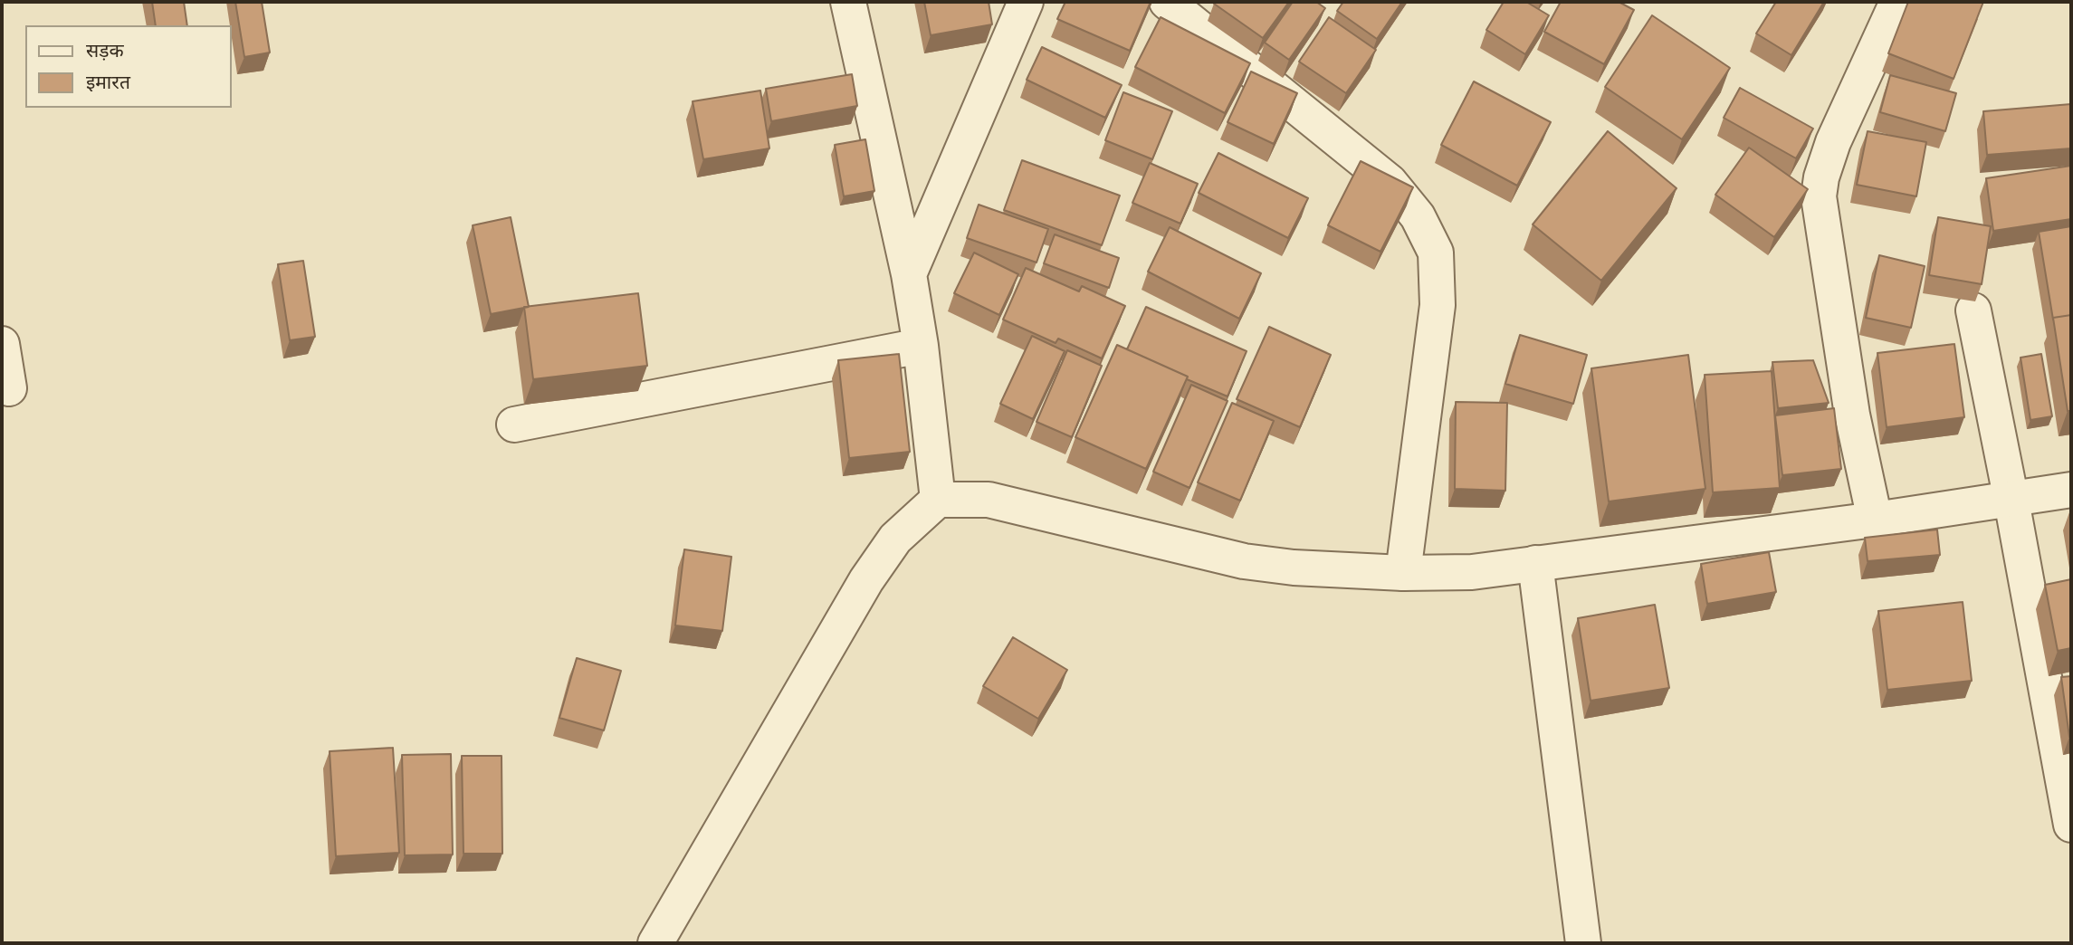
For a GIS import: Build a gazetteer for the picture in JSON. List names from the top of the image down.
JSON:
{
  "legend": ["सड़क", "इमारत"]
}
